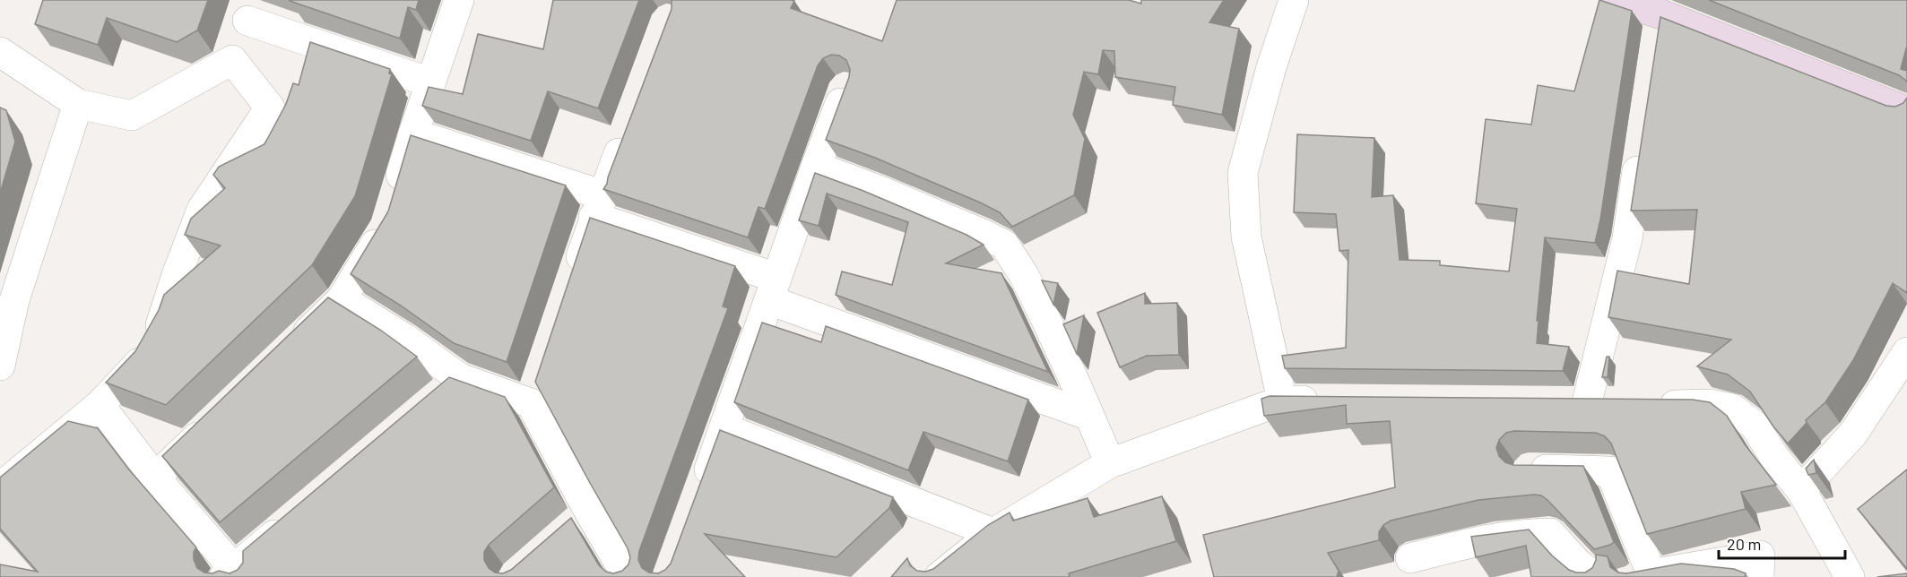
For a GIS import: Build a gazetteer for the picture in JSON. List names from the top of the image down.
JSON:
{
  "scale_bar": "20 m"
}
